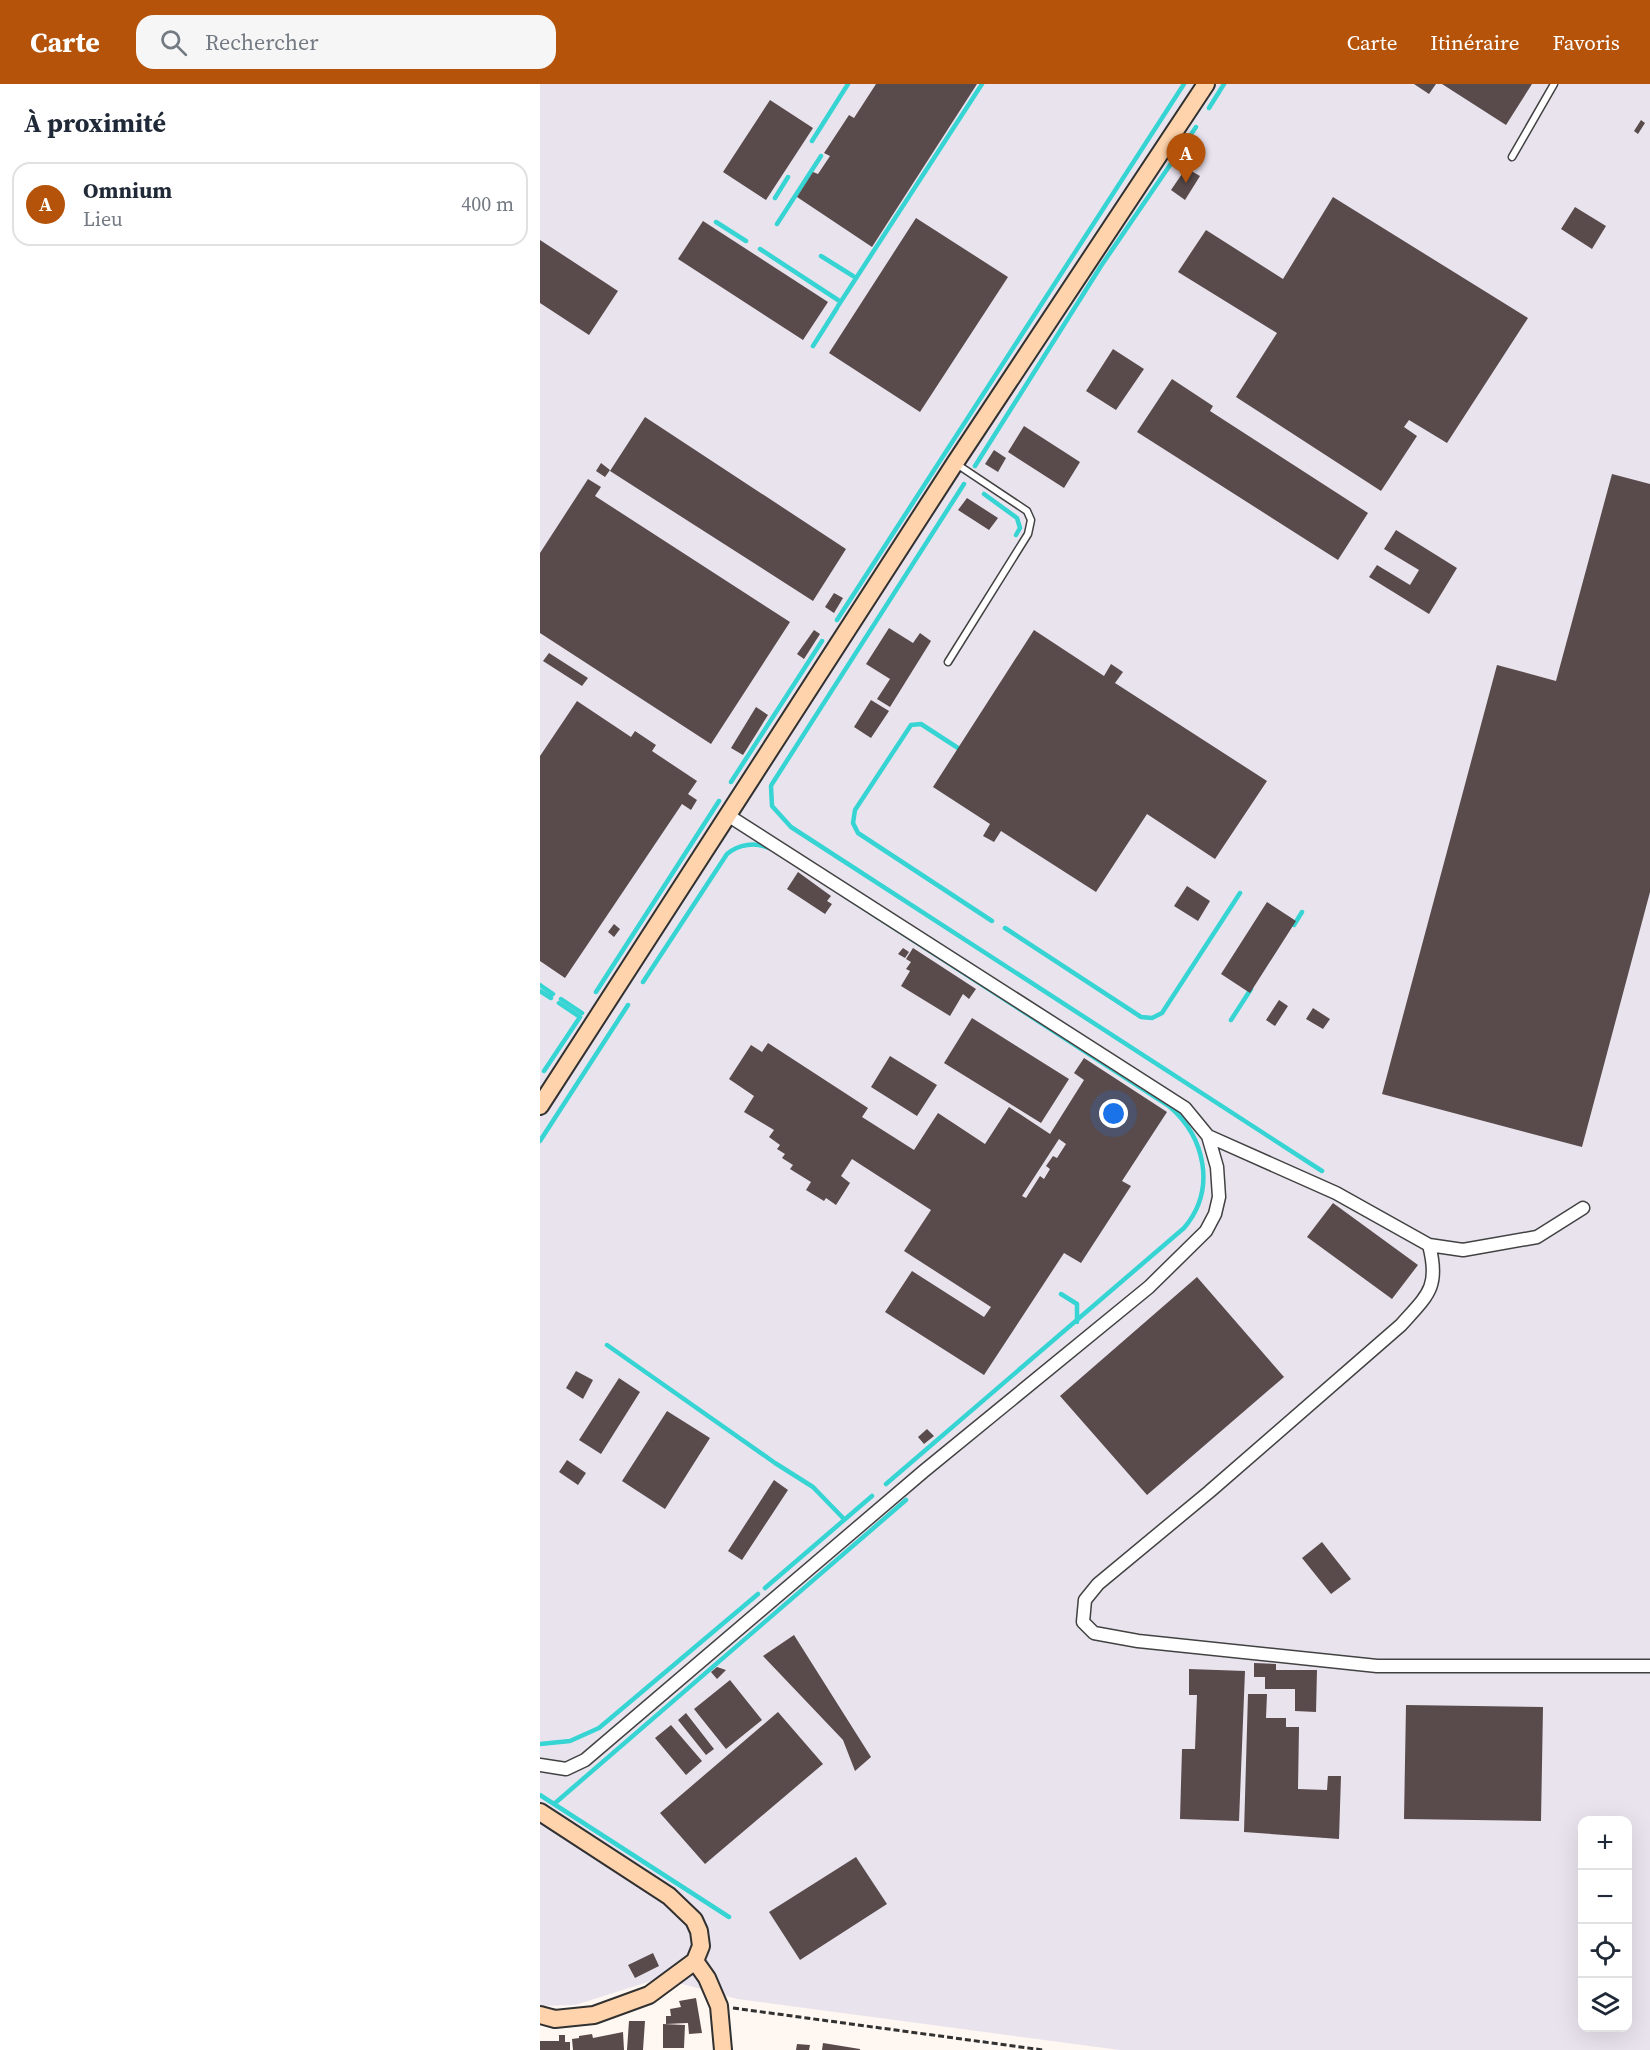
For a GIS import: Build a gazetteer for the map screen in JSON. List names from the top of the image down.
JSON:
{
  "page": {
    "header": "Carte",
    "search": "Rechercher",
    "nav": ["Carte", "Itinéraire", "Favoris"],
    "heading": "À proximité",
    "pins": "A",
    "list": [
      {
        "mark": "A",
        "name": "Omnium",
        "note": "Lieu",
        "value": "400 m"
      }
    ],
    "map_buttons": ["+", "−"]
  }
}
